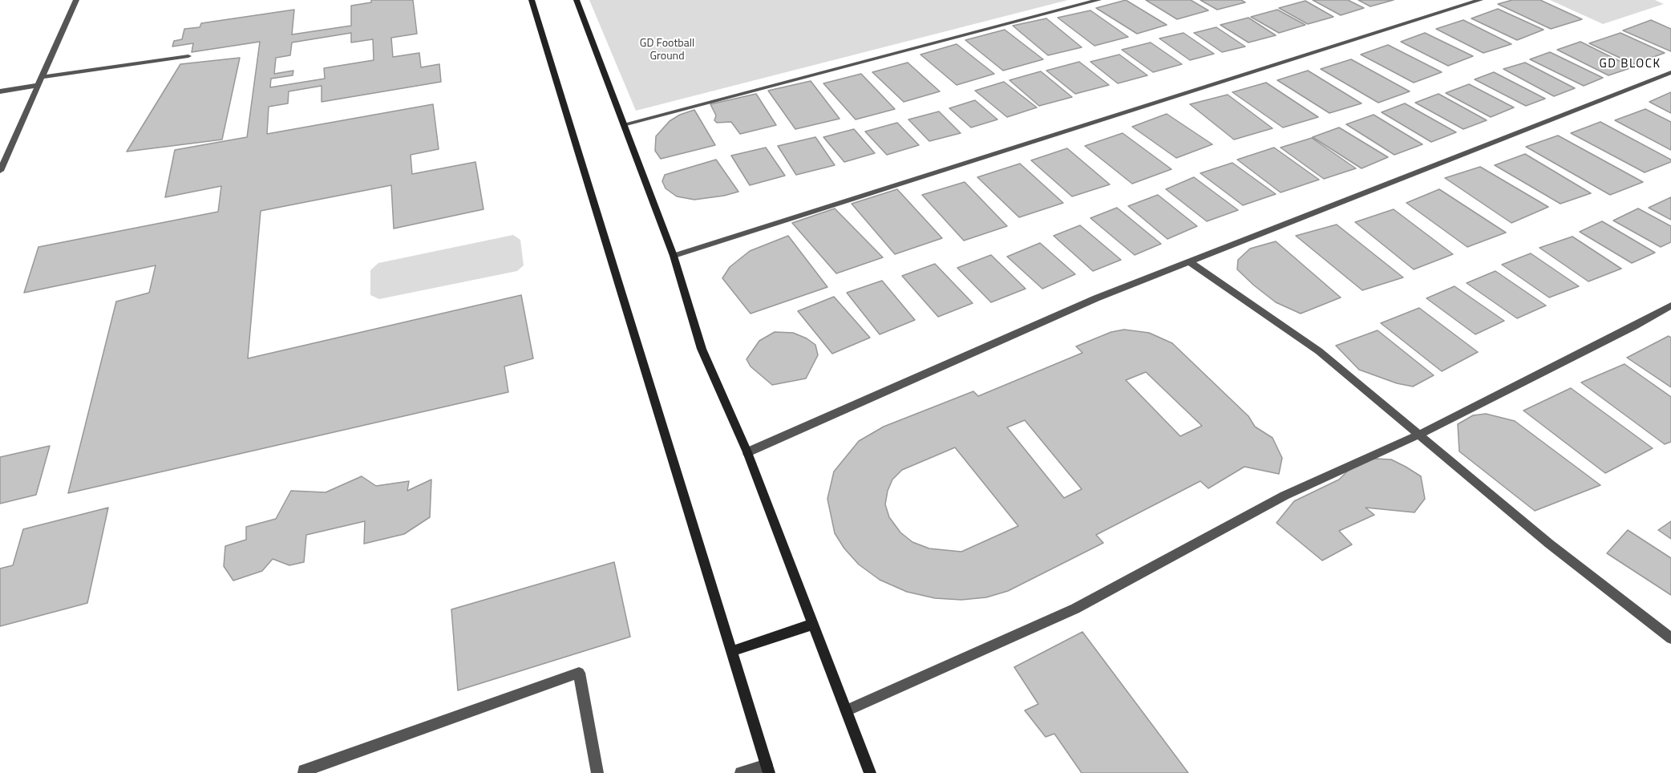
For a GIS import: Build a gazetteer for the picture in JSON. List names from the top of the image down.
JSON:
{
  "districts": ["GD BLOCK"],
  "parks": ["GD Football Ground"]
}
